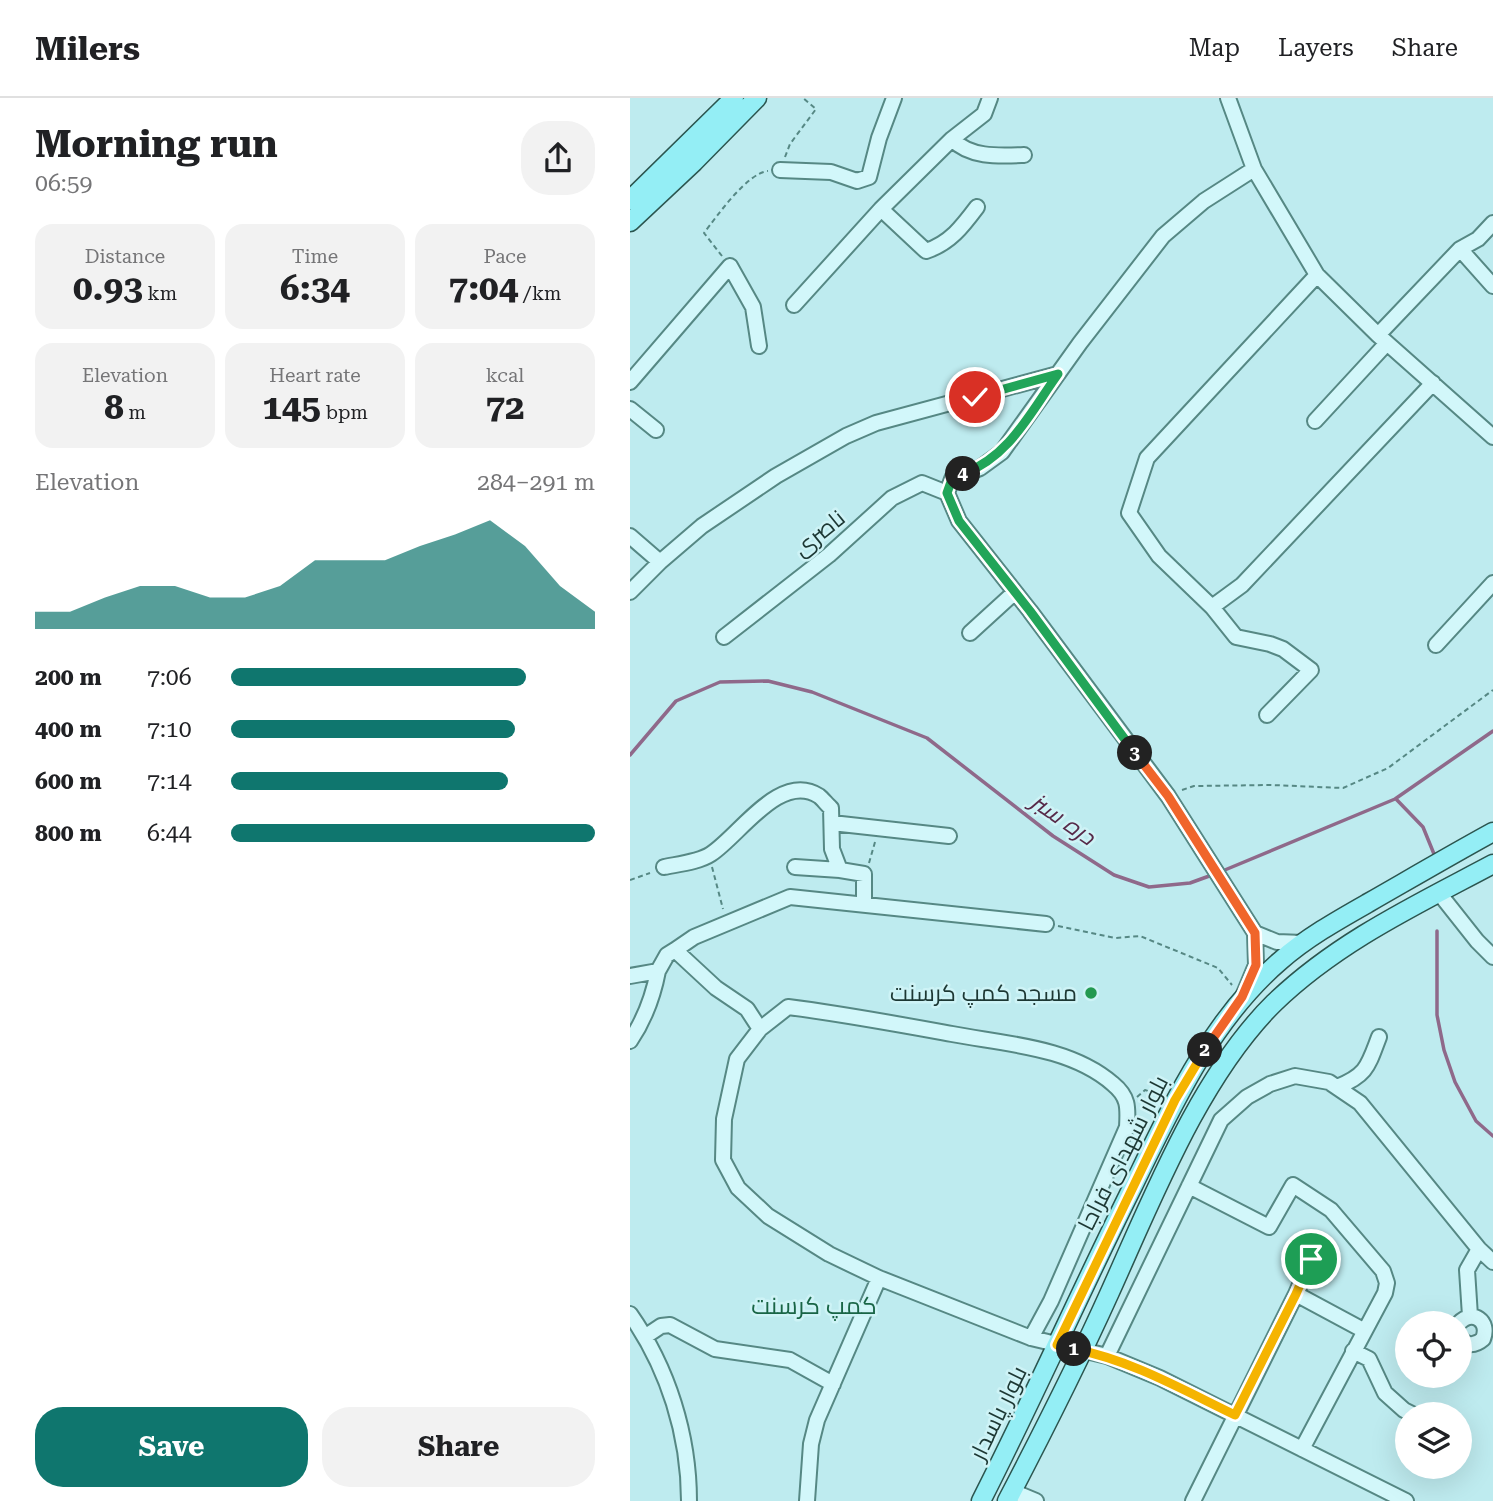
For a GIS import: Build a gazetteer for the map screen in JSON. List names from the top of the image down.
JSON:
{
  "streets": {
    "main road": ["بلوار شهدای فراجا", "بلوار پاسدار"],
    "street": ["ناصری"]
  },
  "crossings": [
    ["بلوار شهدای فراجا", "بلوار پاسدار"]
  ],
  "districts": ["کمپ کرسنت"],
  "water": ["دره سبز"],
  "places": ["مسجد کمپ کرسنت"],
  "page": {
    "header": "Milers",
    "nav": ["Map", "Layers", "Share"],
    "heading": ["Morning run", "06:59"],
    "stats": [
      ["Distance", "0.93 km"],
      ["Time", "6:34"],
      ["Pace", "7:04 /km"],
      ["Elevation", "8 m"],
      ["Heart rate", "145 bpm"],
      ["kcal", "72"]
    ],
    "chart": ["Elevation", "284–291 m"],
    "pins": [
      "4",
      "3",
      "2",
      "1"
    ],
    "list": [
      {
        "name": "200 m",
        "note": "7:06"
      },
      {
        "name": "400 m",
        "note": "7:10"
      },
      {
        "name": "600 m",
        "note": "7:14"
      },
      {
        "name": "800 m",
        "note": "6:44"
      }
    ],
    "buttons": ["Save", "Share"]
  }
}
